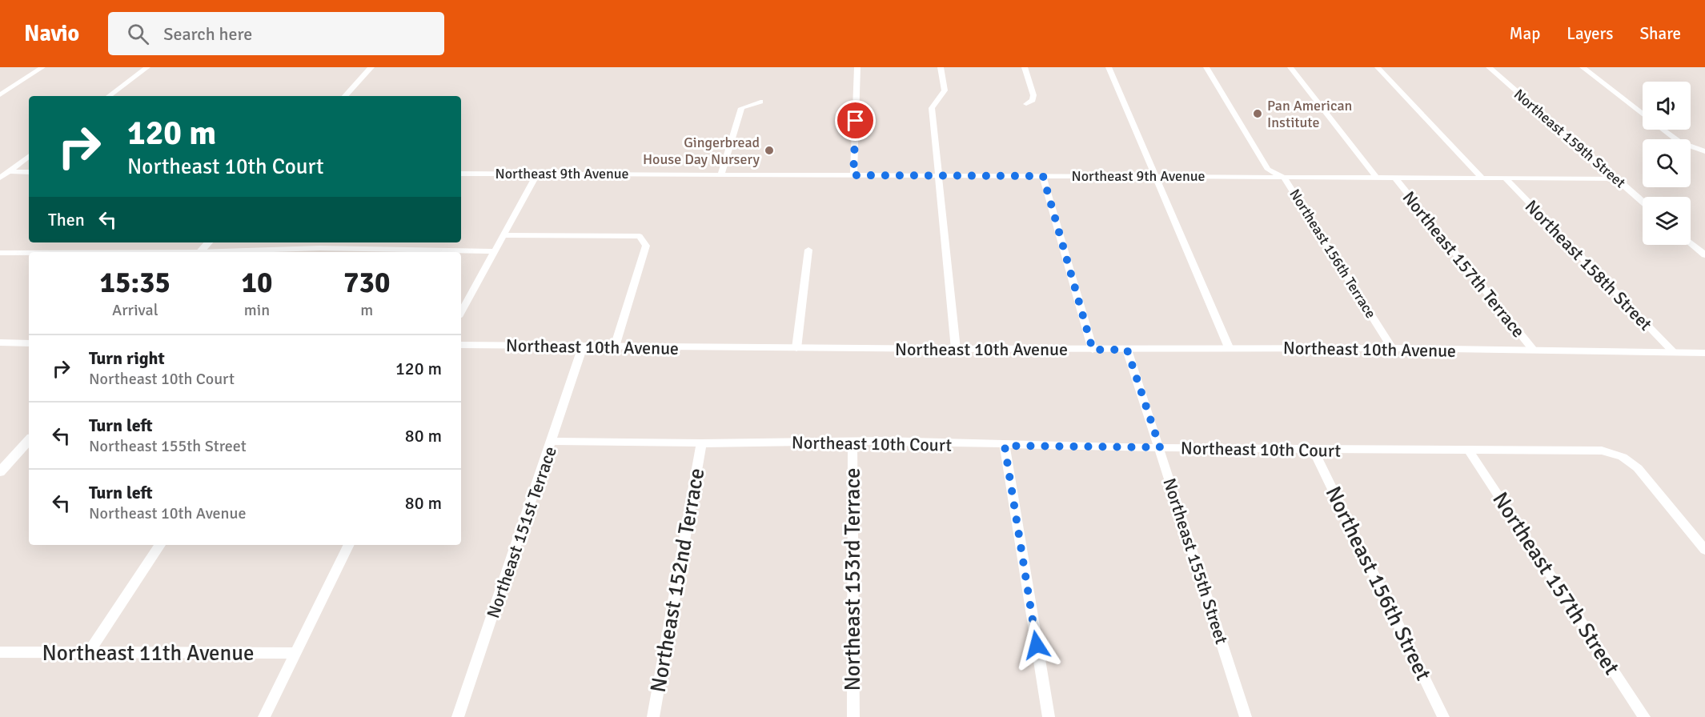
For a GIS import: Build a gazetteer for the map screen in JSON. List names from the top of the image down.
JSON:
{
  "streets": {
    "street": [
      "Northeast 159th Street",
      "Northeast 9th Avenue",
      "Northeast 156th Terrace",
      "Northeast 157th Terrace",
      "Northeast 158th Street",
      "Northeast 10th Avenue",
      "Northeast 10th Court",
      "Northeast 151st Terrace",
      "Northeast 155th Street",
      "Northeast 153rd Terrace",
      "Northeast 152nd Terrace",
      "Northeast 156th Street",
      "Northeast 157th Street",
      "Northeast 11th Avenue"
    ]
  },
  "crossings": [
    ["Northeast 159th Street", "Northeast 9th Avenue"],
    ["Northeast 9th Avenue", "Northeast 156th Terrace"],
    ["Northeast 9th Avenue", "Northeast 157th Terrace"],
    ["Northeast 9th Avenue", "Northeast 158th Street"],
    ["Northeast 156th Terrace", "Northeast 10th Avenue"],
    ["Northeast 157th Terrace", "Northeast 10th Avenue"],
    ["Northeast 158th Street", "Northeast 10th Avenue"],
    ["Northeast 10th Avenue", "Northeast 151st Terrace"],
    ["Northeast 10th Avenue", "Northeast 155th Street"],
    ["Northeast 10th Court", "Northeast 151st Terrace"],
    ["Northeast 10th Court", "Northeast 155th Street"],
    ["Northeast 10th Court", "Northeast 153rd Terrace"],
    ["Northeast 10th Court", "Northeast 152nd Terrace"],
    ["Northeast 10th Court", "Northeast 156th Street"],
    ["Northeast 10th Court", "Northeast 157th Street"]
  ],
  "places": ["Pan American Institute", "Gingerbread House Day Nursery"],
  "page": {
    "header": "Navio",
    "search": "Search here",
    "nav": ["Map", "Layers", "Share"],
    "turn": ["120 m", "Northeast 10th Court"],
    "then": "Then",
    "eta": [
      "15:35",
      "Arrival",
      "10",
      "min",
      "730",
      "m"
    ],
    "list": [
      {
        "name": "Turn right",
        "note": "Northeast 10th Court",
        "value": "120 m"
      },
      {
        "name": "Turn left",
        "note": "Northeast 155th Street",
        "value": "80 m"
      },
      {
        "name": "Turn left",
        "note": "Northeast 10th Avenue",
        "value": "80 m"
      }
    ]
  }
}
